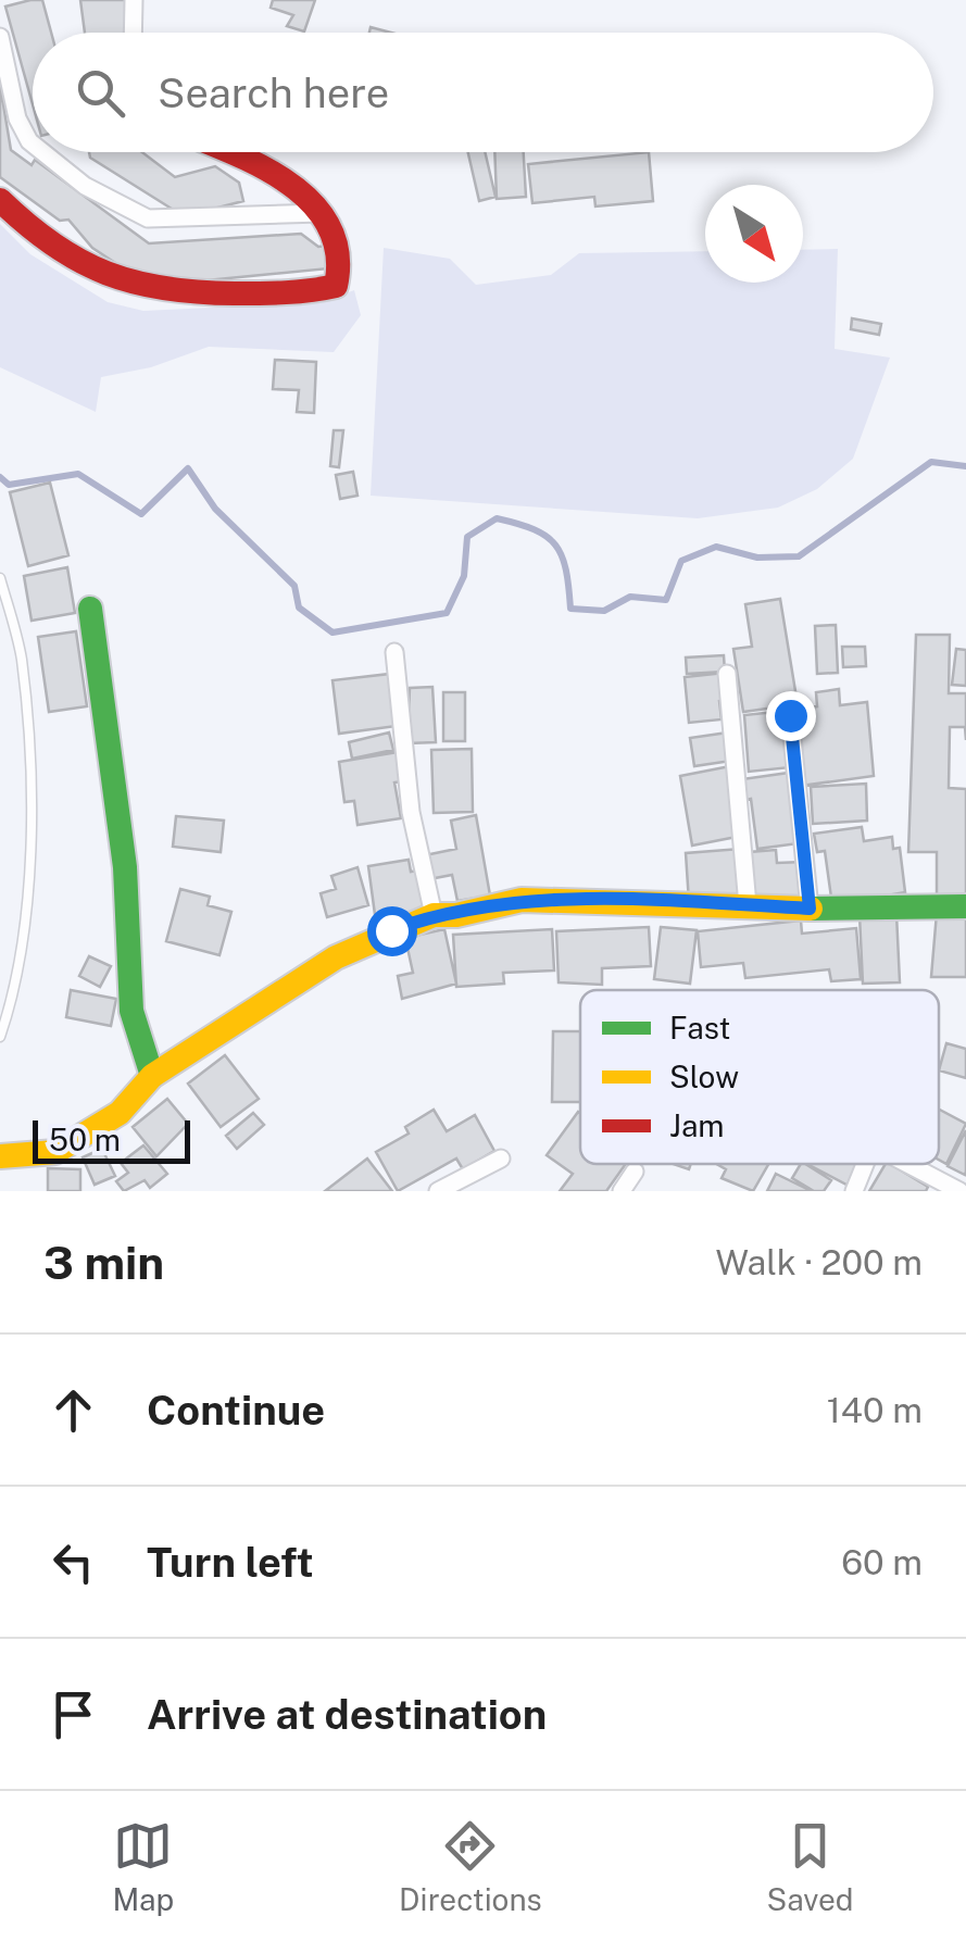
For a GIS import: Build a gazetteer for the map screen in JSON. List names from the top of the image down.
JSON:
{
  "legend": ["Fast", "Slow", "Jam"],
  "scale_bar": "50 m",
  "north": "bottom right",
  "page": {
    "search": "Search here",
    "scale": "50 m",
    "heading": ["3 min", "Walk · 200 m"],
    "list": [
      ["Continue", "140 m"],
      ["Turn left", "60 m"],
      "Arrive at destination"
    ],
    "nav": ["Map", "Directions", "Saved"]
  }
}
